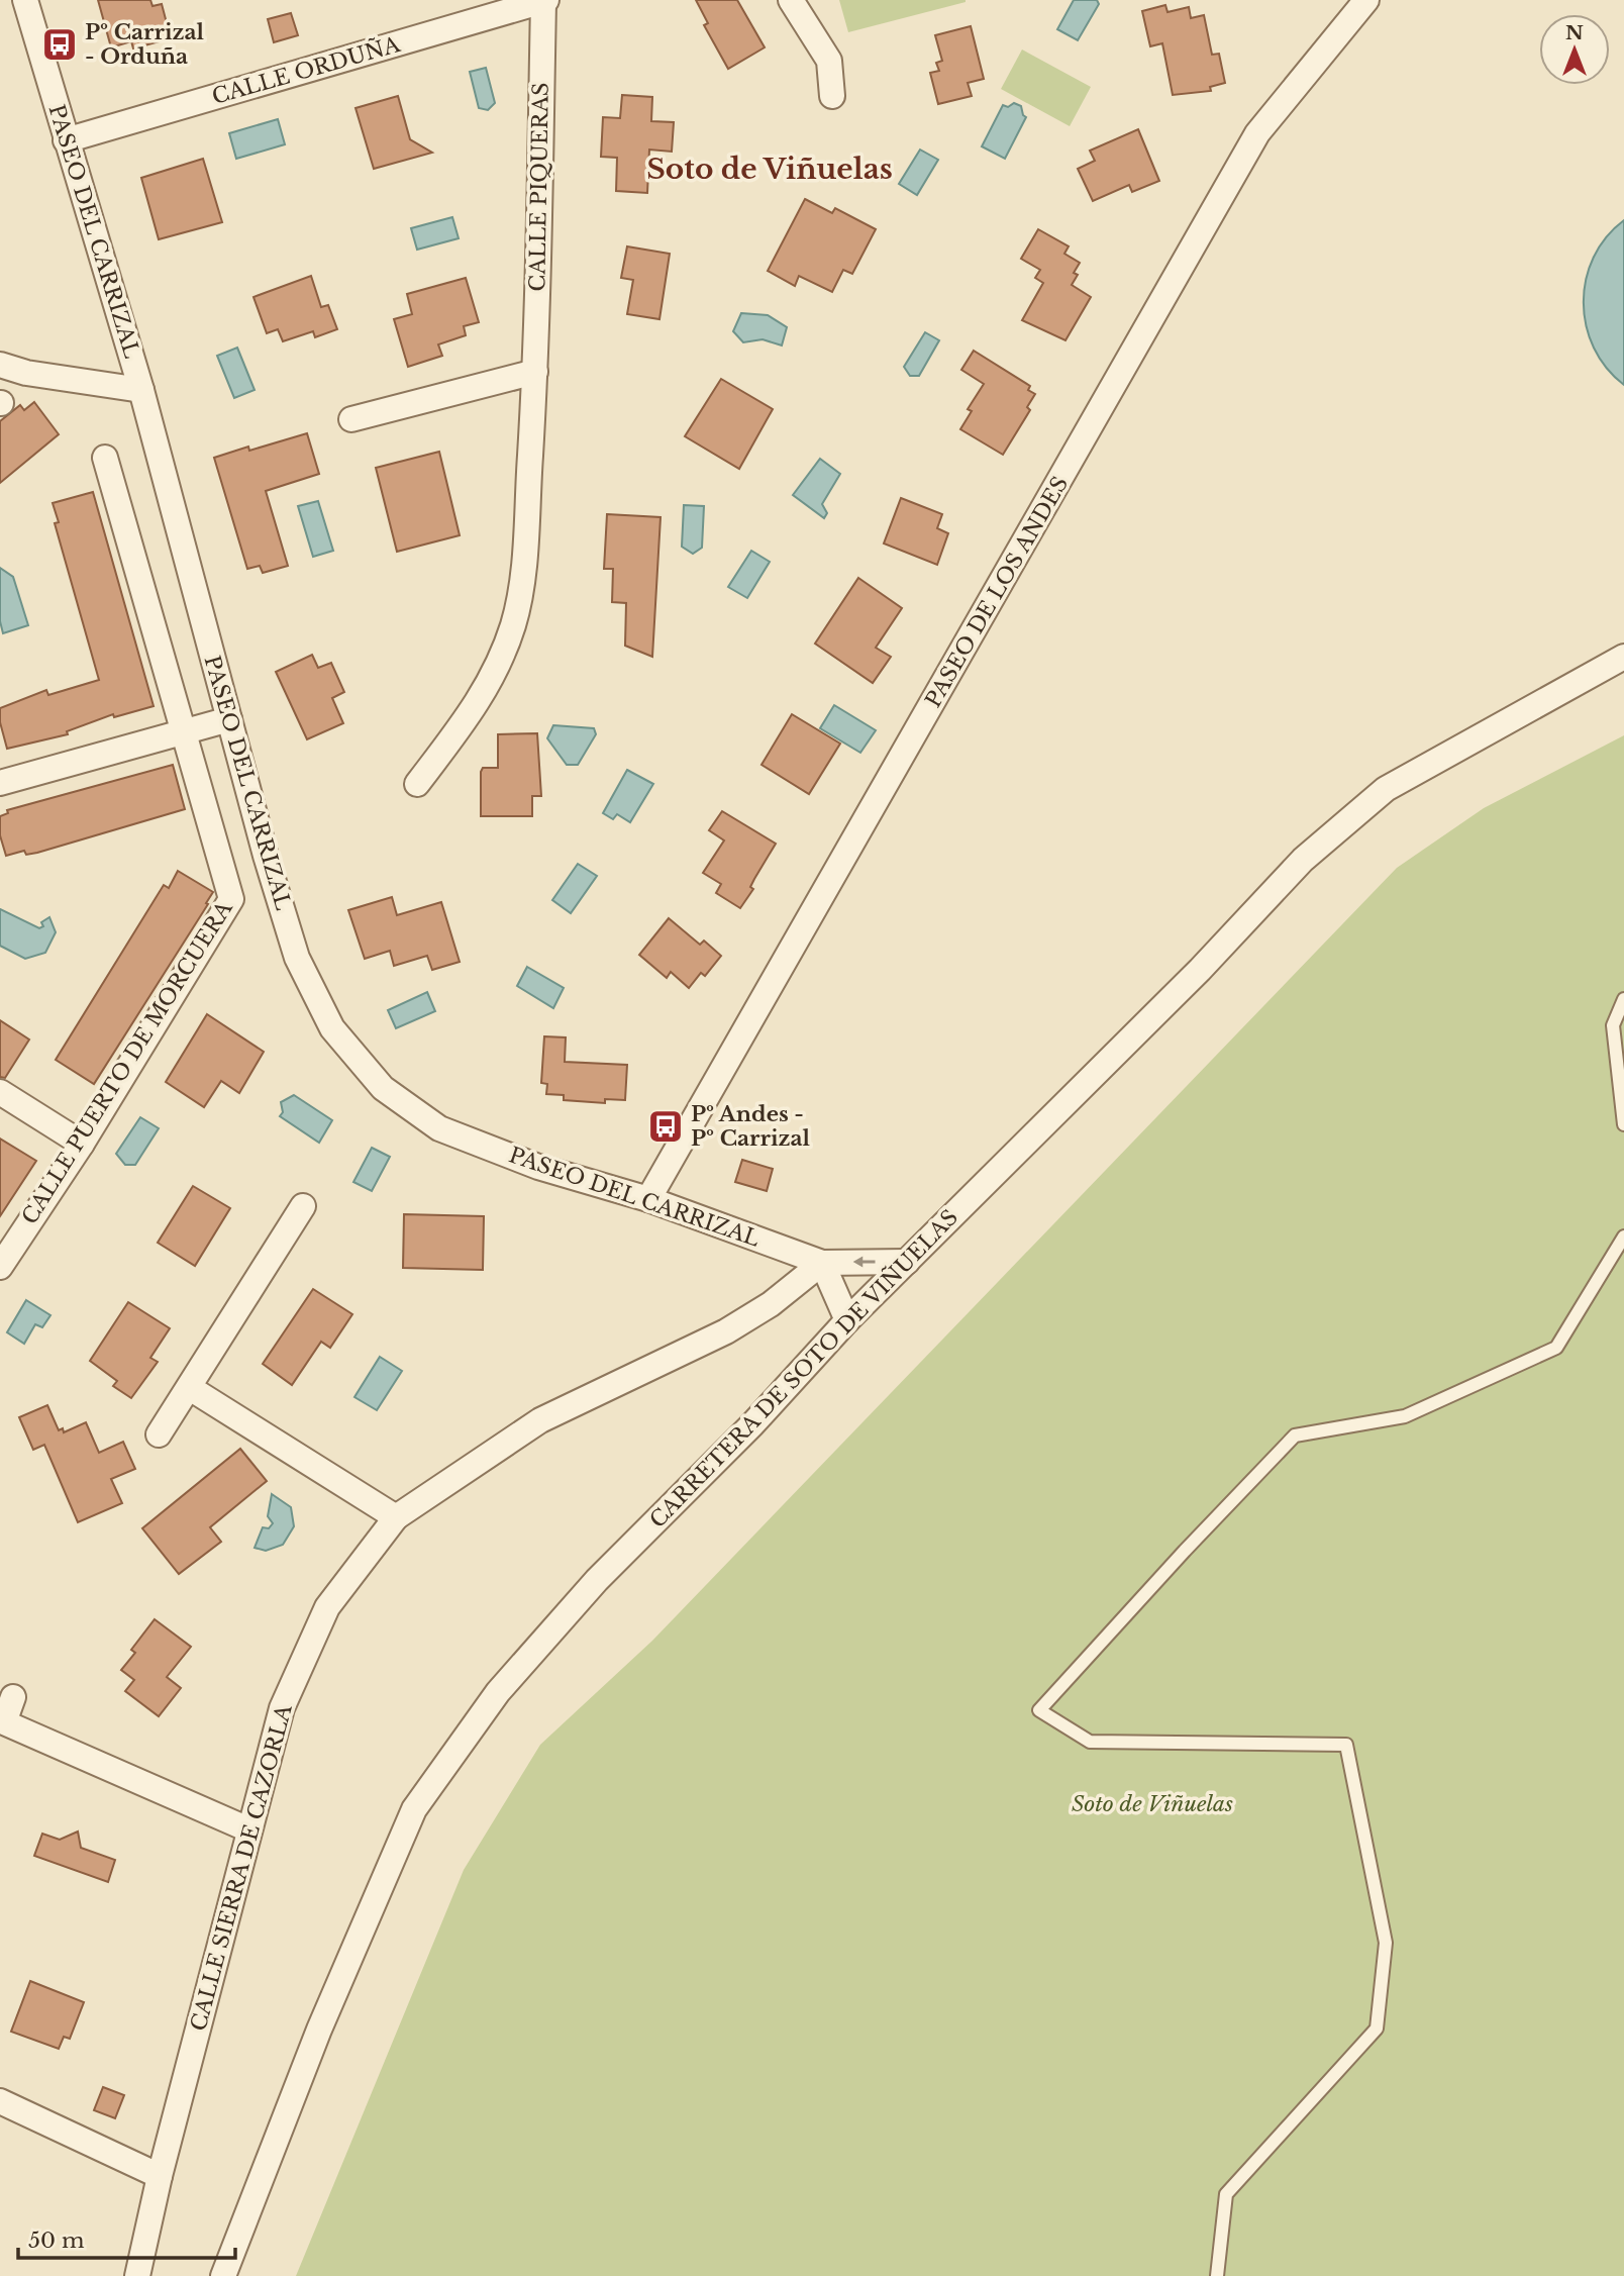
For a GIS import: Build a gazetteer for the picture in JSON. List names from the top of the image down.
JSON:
{
  "streets": {
    "street": [
      "CALLE ORDUÑA",
      "CALLE PIQUERAS",
      "PASEO DEL CARRIZAL",
      "PASEO DE LOS ANDES",
      "CALLE PUERTO DE MORCUERA",
      "CARRETERA DE SOTO DE VIÑUELAS",
      "CALLE SIERRA DE CAZORLA"
    ]
  },
  "crossings": [
    ["CALLE ORDUÑA", "CALLE PIQUERAS"],
    ["CALLE ORDUÑA", "PASEO DEL CARRIZAL"],
    ["PASEO DEL CARRIZAL", "PASEO DE LOS ANDES"],
    ["PASEO DEL CARRIZAL", "CARRETERA DE SOTO DE VIÑUELAS"],
    ["PASEO DEL CARRIZAL", "CALLE SIERRA DE CAZORLA"]
  ],
  "districts": ["Soto de Viñuelas"],
  "parks": ["Soto de Viñuelas"],
  "places": {
    "bus stop": ["Pº Carrizal - Orduña", "Pº Andes - Pº Carrizal"]
  },
  "scale_bar": "50 m",
  "north": "top"
}
